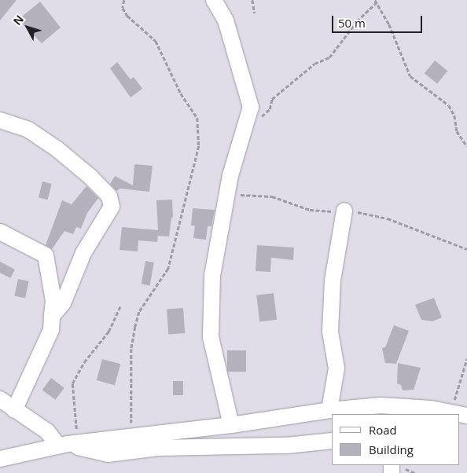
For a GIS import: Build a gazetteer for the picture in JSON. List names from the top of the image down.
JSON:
{
  "legend": ["Road", "Building"],
  "scale_bar": "50 m",
  "north": "top left"
}
